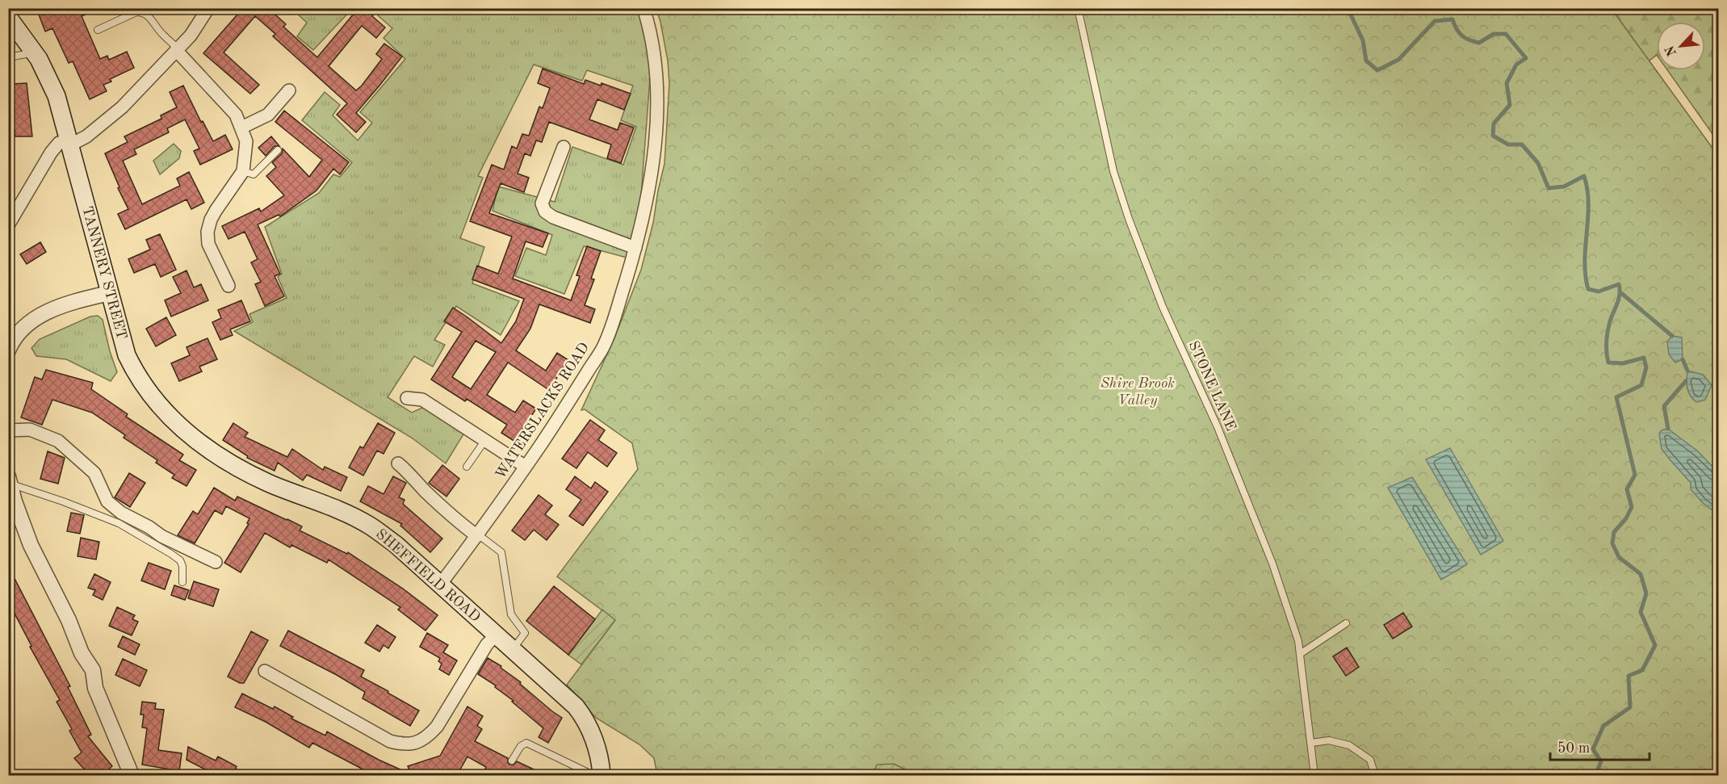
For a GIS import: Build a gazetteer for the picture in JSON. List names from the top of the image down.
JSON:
{
  "streets": {
    "main road": ["TANNERY STREET", "SHEFFIELD ROAD"],
    "street": ["WATERSLACKS ROAD"],
    "lane": ["STONE LANE"]
  },
  "crossings": [
    ["TANNERY STREET", "SHEFFIELD ROAD"],
    ["WATERSLACKS ROAD", "SHEFFIELD ROAD"]
  ],
  "parks": ["Shire Brook Valley"],
  "scale_bar": "50 m",
  "north": "bottom left"
}
